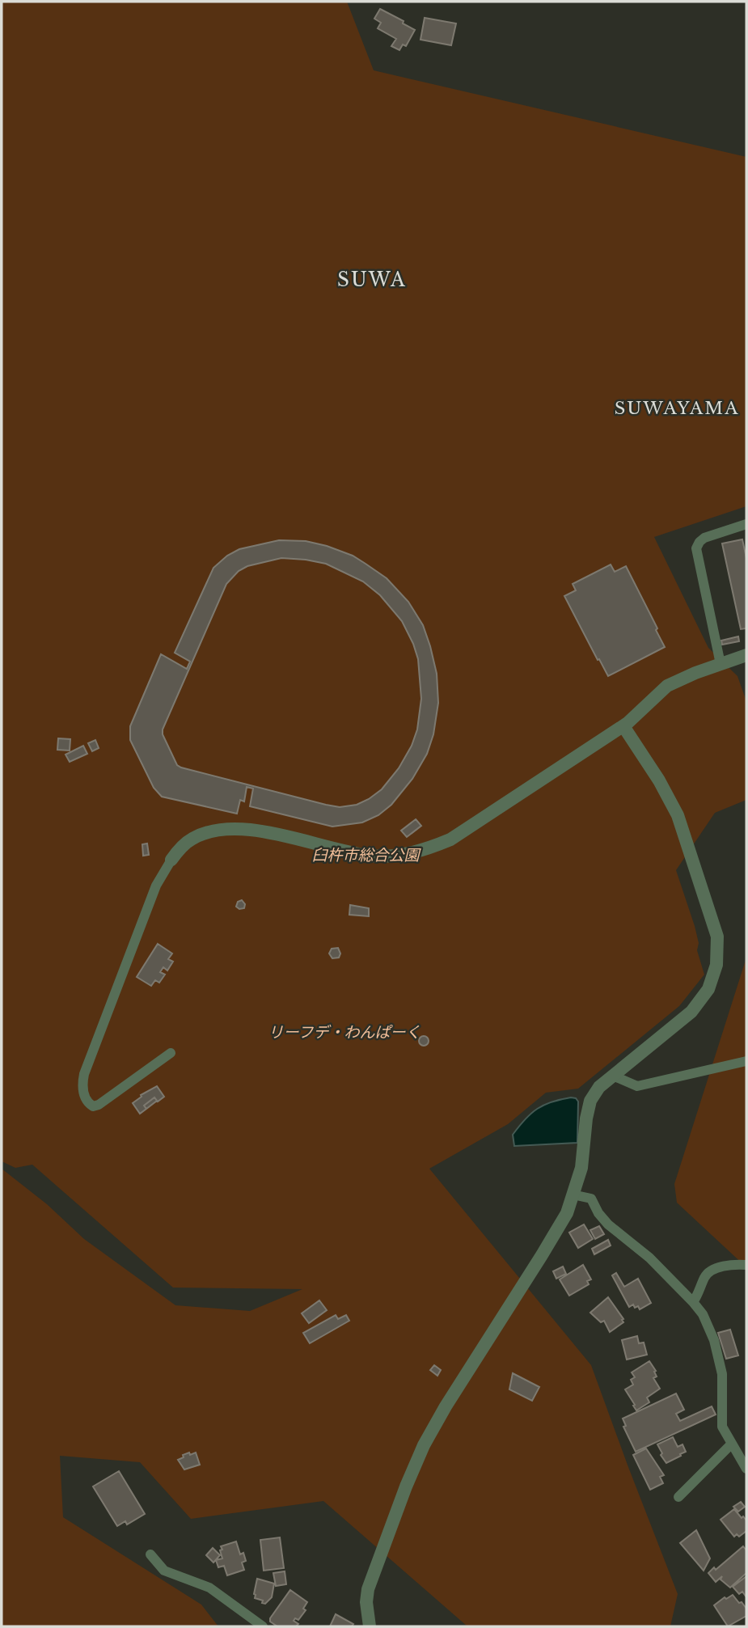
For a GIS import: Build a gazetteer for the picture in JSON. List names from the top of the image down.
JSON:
{
  "districts": ["SUWA", "SUWAYAMA"],
  "parks": ["臼杵市総合公園", "リーフデ・わんぱーく"]
}
